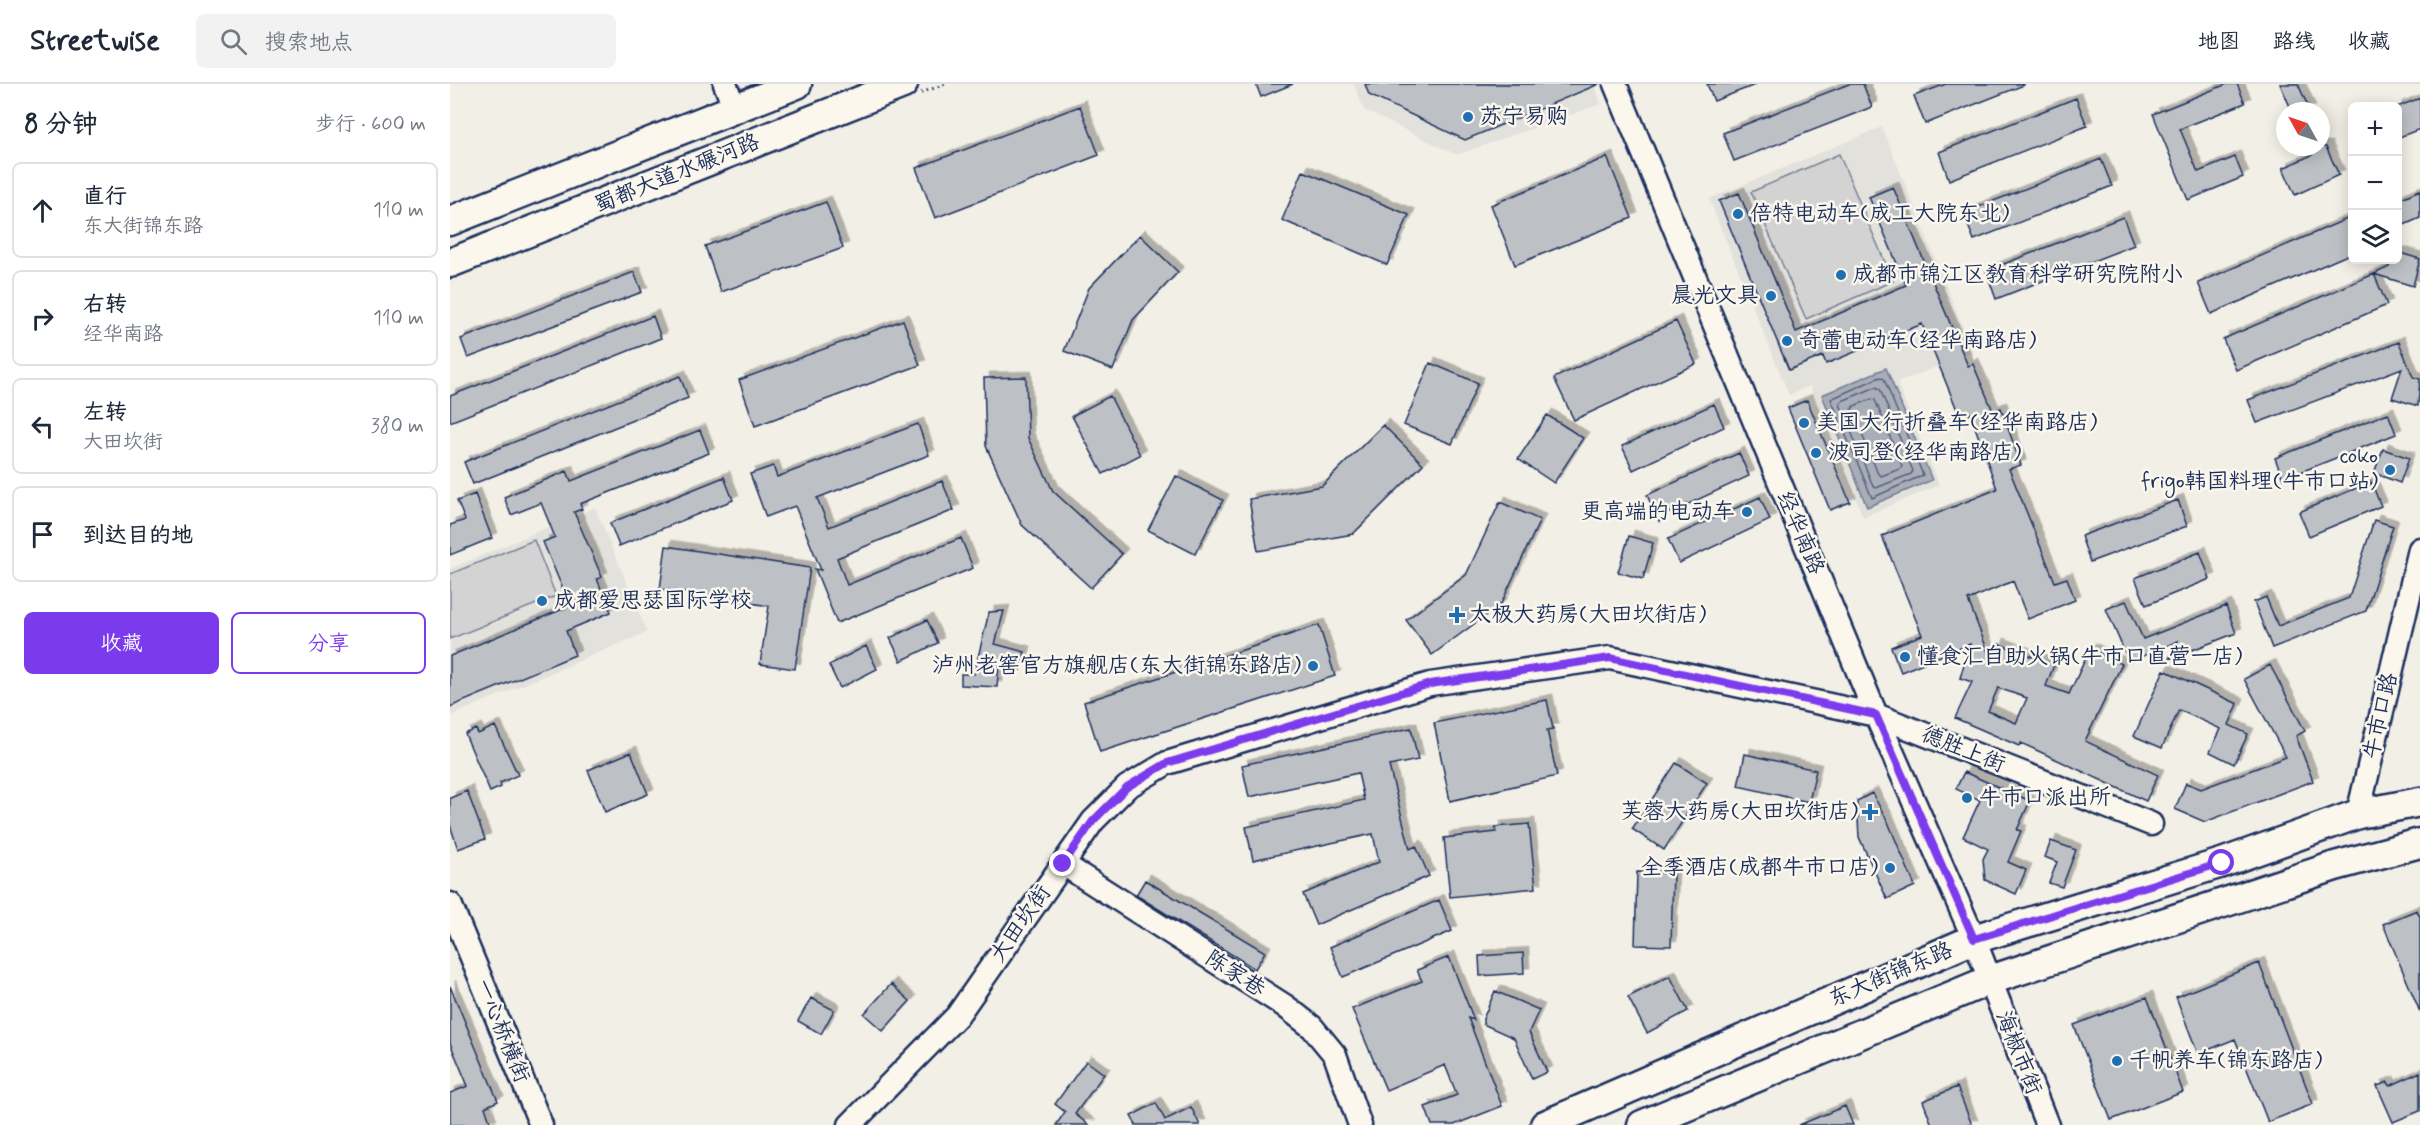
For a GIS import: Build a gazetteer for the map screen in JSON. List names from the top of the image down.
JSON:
{
  "streets": {
    "main road": ["蜀都大道水碾河路", "东大街锦东路"],
    "street": [
      "经华南路",
      "牛市口路",
      "德胜上街",
      "大田坎街",
      "陈家巷",
      "一心桥横街",
      "海椒市街"
    ]
  },
  "crossings": [
    ["经华南路", "德胜上街"],
    ["经华南路", "大田坎街"],
    ["经华南路", "东大街锦东路"],
    ["经华南路", "海椒市街"],
    ["牛市口路", "东大街锦东路"],
    ["德胜上街", "大田坎街"],
    ["大田坎街", "陈家巷"],
    ["东大街锦东路", "海椒市街"]
  ],
  "places": {
    "other": [
      "苏宁易购",
      "倍特电动车(成工大院东北)",
      "成都市锦江区教育科学研究院附小",
      "晨光文具",
      "奇蕾电动车(经华南路店)",
      "美国大行折叠车(经华南路店)",
      "波司登(经华南路店)",
      "coko frigo韩国料理(牛市口站)",
      "更高端的电动车",
      "成都爱思瑟国际学校",
      "懂食汇自助火锅(牛市口直营一店)",
      "泸州老窖官方旗舰店(东大街锦东路店)",
      "牛市口派出所",
      "全季酒店(成都牛市口店)",
      "千帆养车(锦东路店)"
    ],
    "health": ["太极大药房(大田坎街店)", "芙蓉大药房(大田坎街店)"]
  },
  "north": "top left",
  "page": {
    "header": "Streetwise",
    "search": "搜索地点",
    "nav": ["地图", "路线", "收藏"],
    "heading": ["8 分钟", "步行 · 600 m"],
    "map_buttons": ["+", "−"],
    "list": [
      ["直行", "东大街锦东路", "110 m"],
      ["右转", "经华南路", "110 m"],
      ["左转", "大田坎街", "380 m"],
      "到达目的地"
    ],
    "buttons": ["收藏", "分享"]
  }
}
